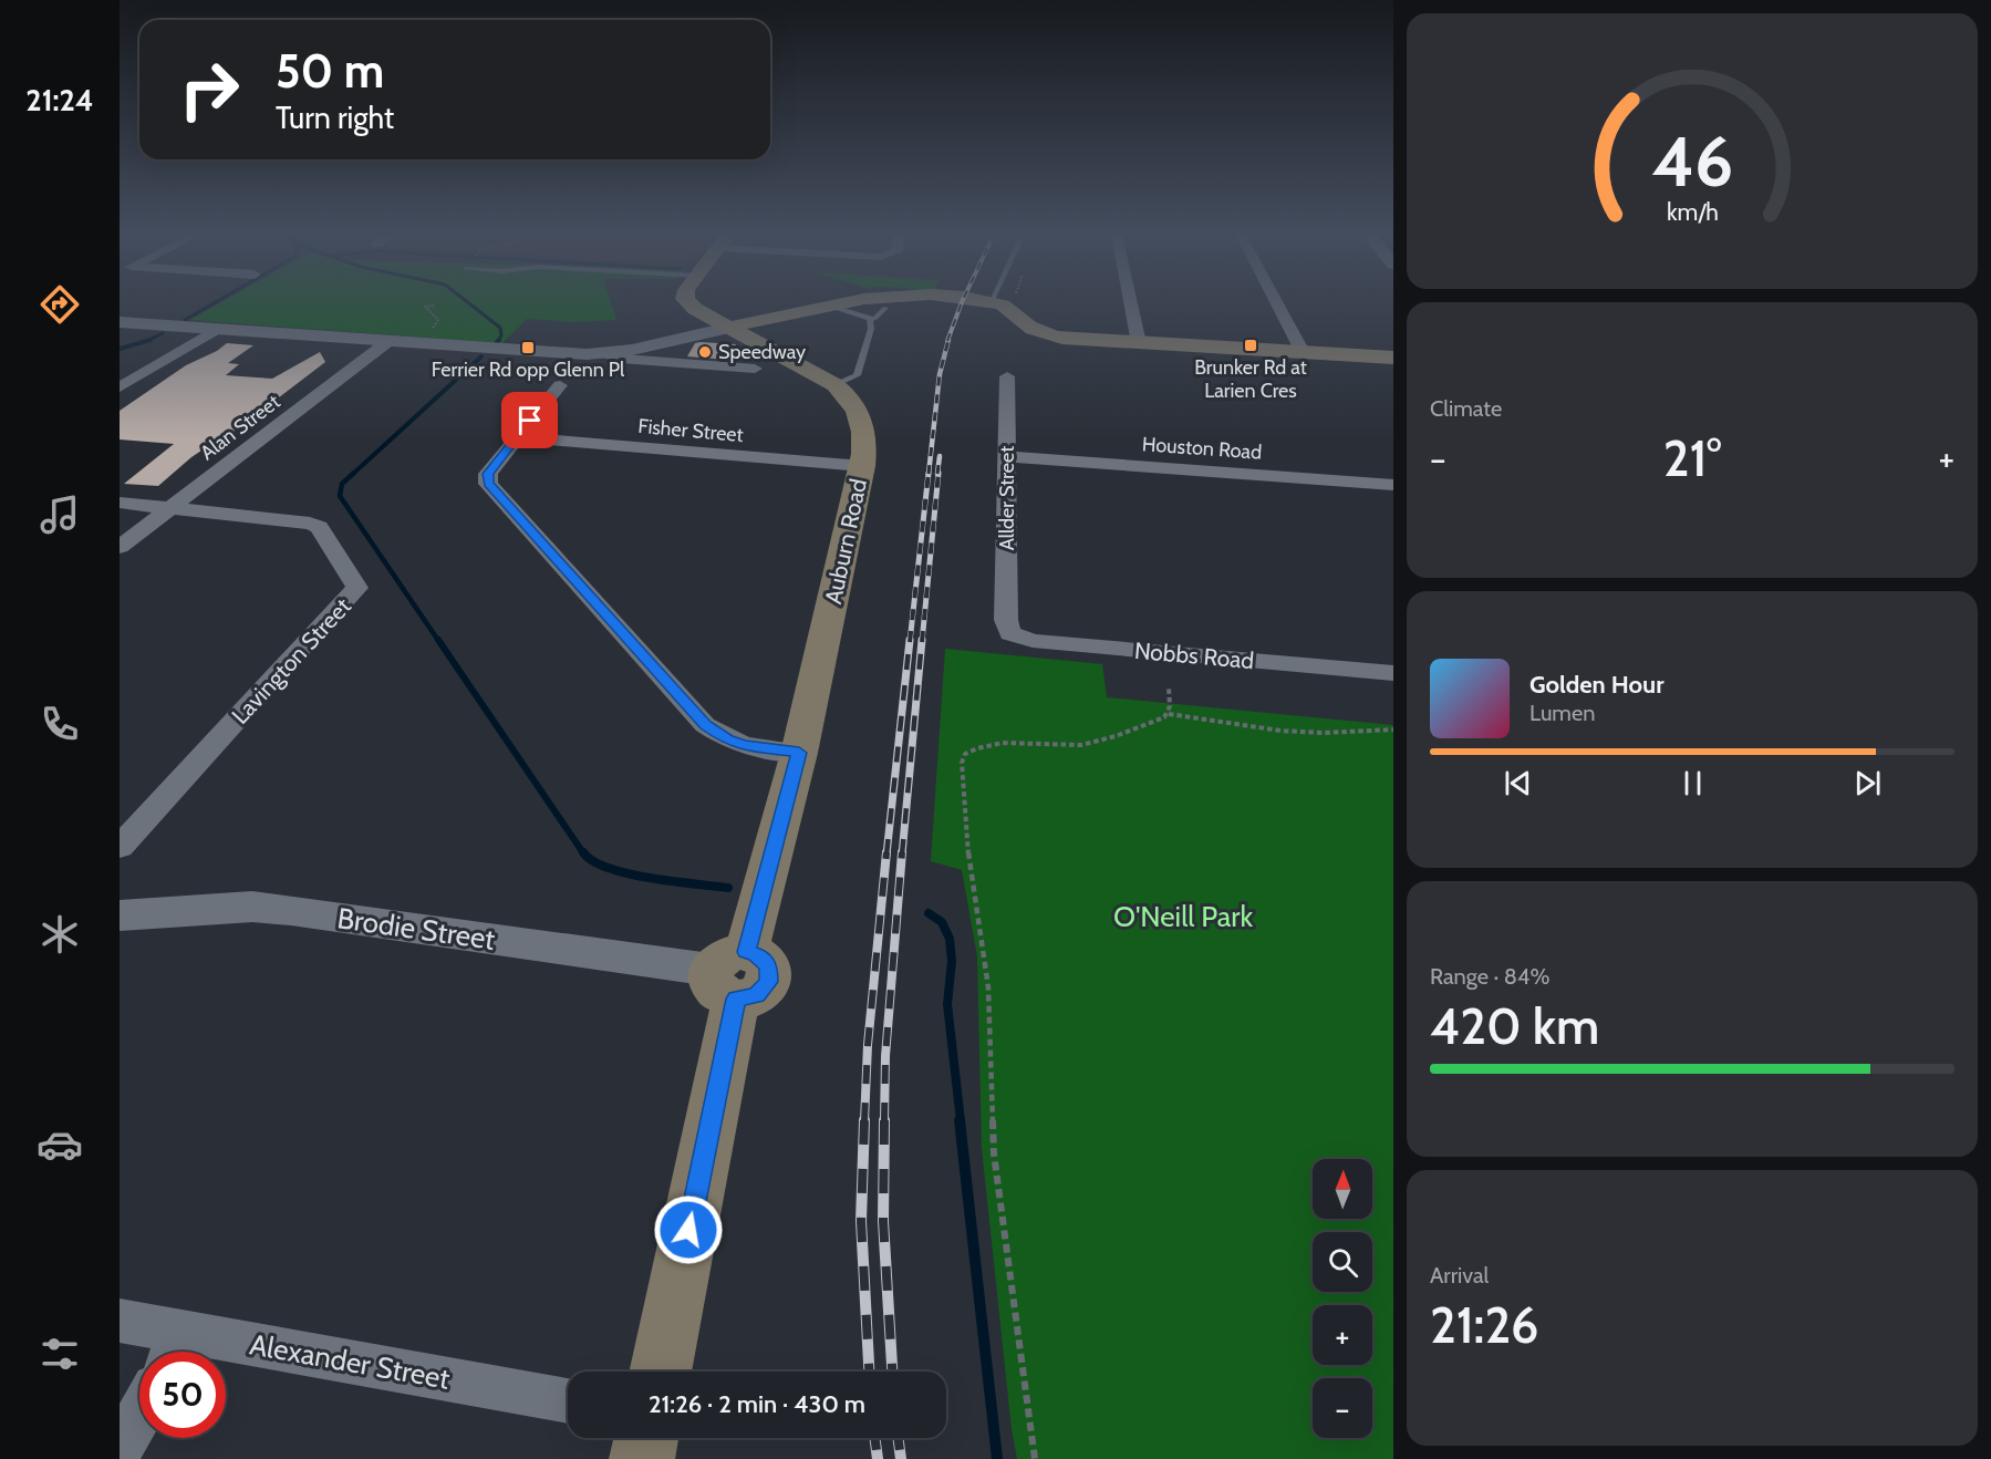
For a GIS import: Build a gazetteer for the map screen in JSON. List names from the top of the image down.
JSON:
{
  "streets": {
    "main road": ["Auburn Road"],
    "street": [
      "Alan Street",
      "Fisher Street",
      "Houston Road",
      "Allder Street",
      "Nobbs Road",
      "Lavington Street",
      "Brodie Street",
      "Alexander Street"
    ]
  },
  "crossings": [
    ["Alan Street", "Lavington Street"],
    ["Fisher Street", "Auburn Road"],
    ["Houston Road", "Allder Street"],
    ["Allder Street", "Nobbs Road"],
    ["Auburn Road", "Brodie Street"]
  ],
  "parks": ["O'Neill Park"],
  "places": {
    "transit": ["Brunker Rd at Larien Cres", "Ferrier Rd opp Glenn Pl"],
    "other": ["Speedway"]
  },
  "north": "top",
  "page": {
    "tabs": "21:24",
    "turn": ["50 m", "Turn right"],
    "tile": [
      "Climate",
      ["Range · 84%", "420 km"],
      ["Arrival", "21:26"]
    ],
    "heat": ["−", "21°", "+"],
    "song": ["Golden Hour", "Lumen"],
    "map_buttons": ["+", "−"],
    "limit": "50",
    "trip": "21:26 · 2 min · 430 m",
    "gauge": ["46", "km/h"]
  }
}
